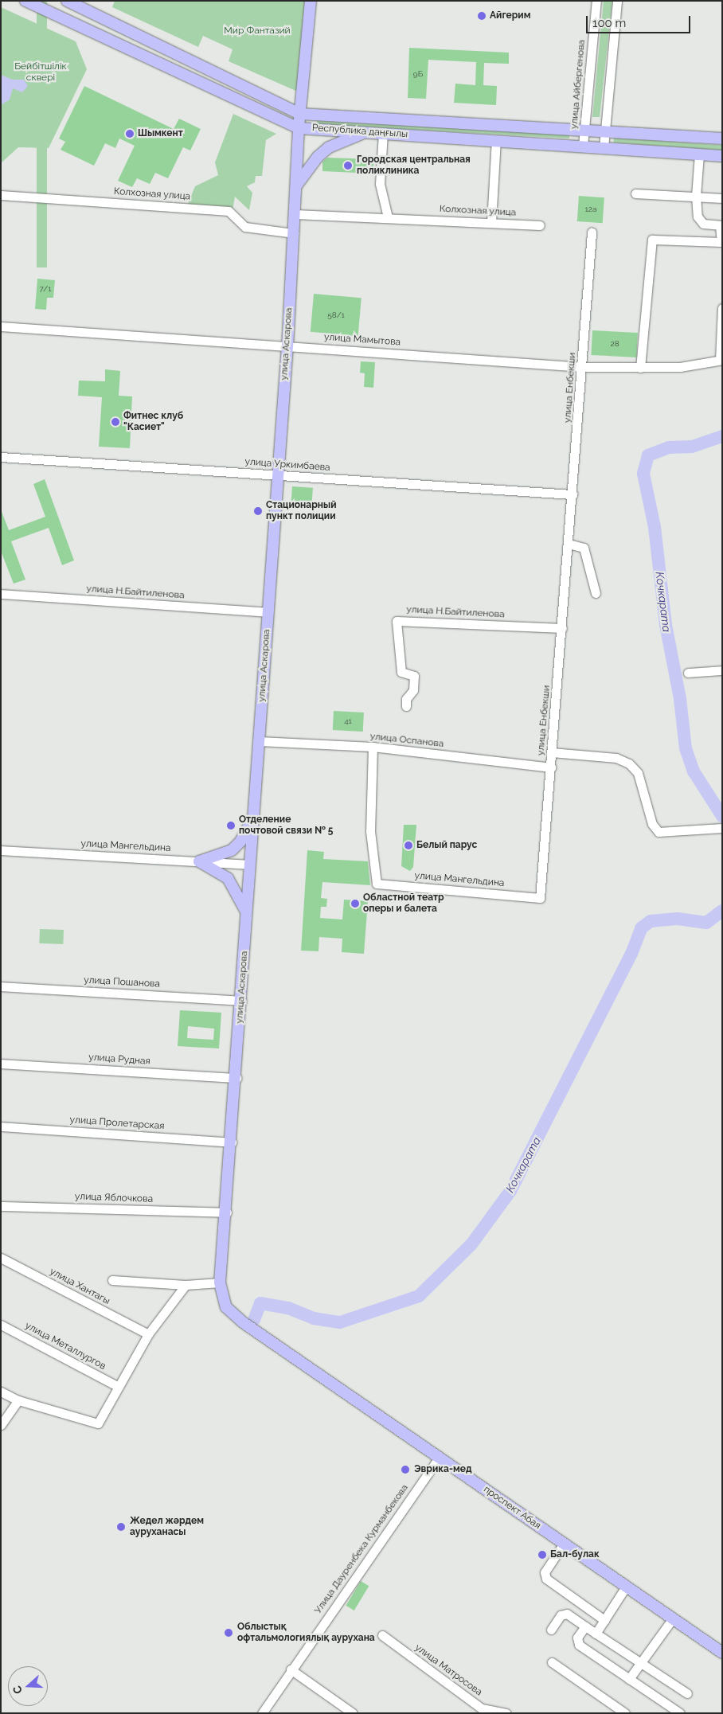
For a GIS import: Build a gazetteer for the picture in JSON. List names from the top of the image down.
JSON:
{
  "streets": {
    "main road": ["Республика даңғылы", "улица Аскарова", "проспект Абая"],
    "street": [
      "улица Айбергенова",
      "Колхозная улица",
      "улица Мамытова",
      "улица Енбекши",
      "улица Уркимбаева",
      "улица Н.Байтиленова",
      "улица Оспанова",
      "улица Мангельдина",
      "улица Пошанова",
      "улица Рудная",
      "улица Пролетарская",
      "улица Яблочкова",
      "улица Хантагы",
      "улица Металлургов",
      "Улица Дауренбека Курманбекова",
      "улица Матросова"
    ]
  },
  "crossings": [
    ["улица Айбергенова", "Республика даңғылы"],
    ["Республика даңғылы", "улица Аскарова"],
    ["Колхозная улица", "улица Аскарова"],
    ["улица Мамытова", "улица Аскарова"],
    ["улица Мамытова", "улица Енбекши"],
    ["улица Аскарова", "улица Уркимбаева"],
    ["улица Аскарова", "улица Н.Байтиленова"],
    ["улица Аскарова", "улица Оспанова"],
    ["улица Аскарова", "улица Мангельдина"],
    ["улица Аскарова", "улица Пошанова"],
    ["улица Аскарова", "улица Рудная"],
    ["улица Аскарова", "улица Пролетарская"],
    ["улица Аскарова", "улица Яблочкова"],
    ["улица Аскарова", "проспект Абая"],
    ["улица Енбекши", "улица Уркимбаева"],
    ["улица Енбекши", "улица Н.Байтиленова"],
    ["улица Енбекши", "улица Оспанова"],
    ["улица Енбекши", "улица Мангельдина"],
    ["улица Оспанова", "улица Мангельдина"],
    ["проспект Абая", "Улица Дауренбека Курманбекова"]
  ],
  "water": ["Кочкарата"],
  "parks": ["Мир Фантазий", "Бейбітшілік сквері"],
  "places": [
    "Айгерим",
    "Шымкент",
    "Городская центральная поликлиника",
    "Фитнес клуб \"Касиет\"",
    "Стационарный пункт полиции",
    "Отделение почтовой связи № 5",
    "Белый парус",
    "Областной театр оперы и балета",
    "Эврика-мед",
    "Жедел жәрдем ауруханасы",
    "Бал-булак",
    "Облыстық офтальмологиялық аурухана"
  ],
  "house_numbers": [
    "9Б",
    "12а",
    "7/1",
    "58/1",
    "28",
    "41"
  ],
  "scale_bar": "100 m",
  "north": "left"
}
